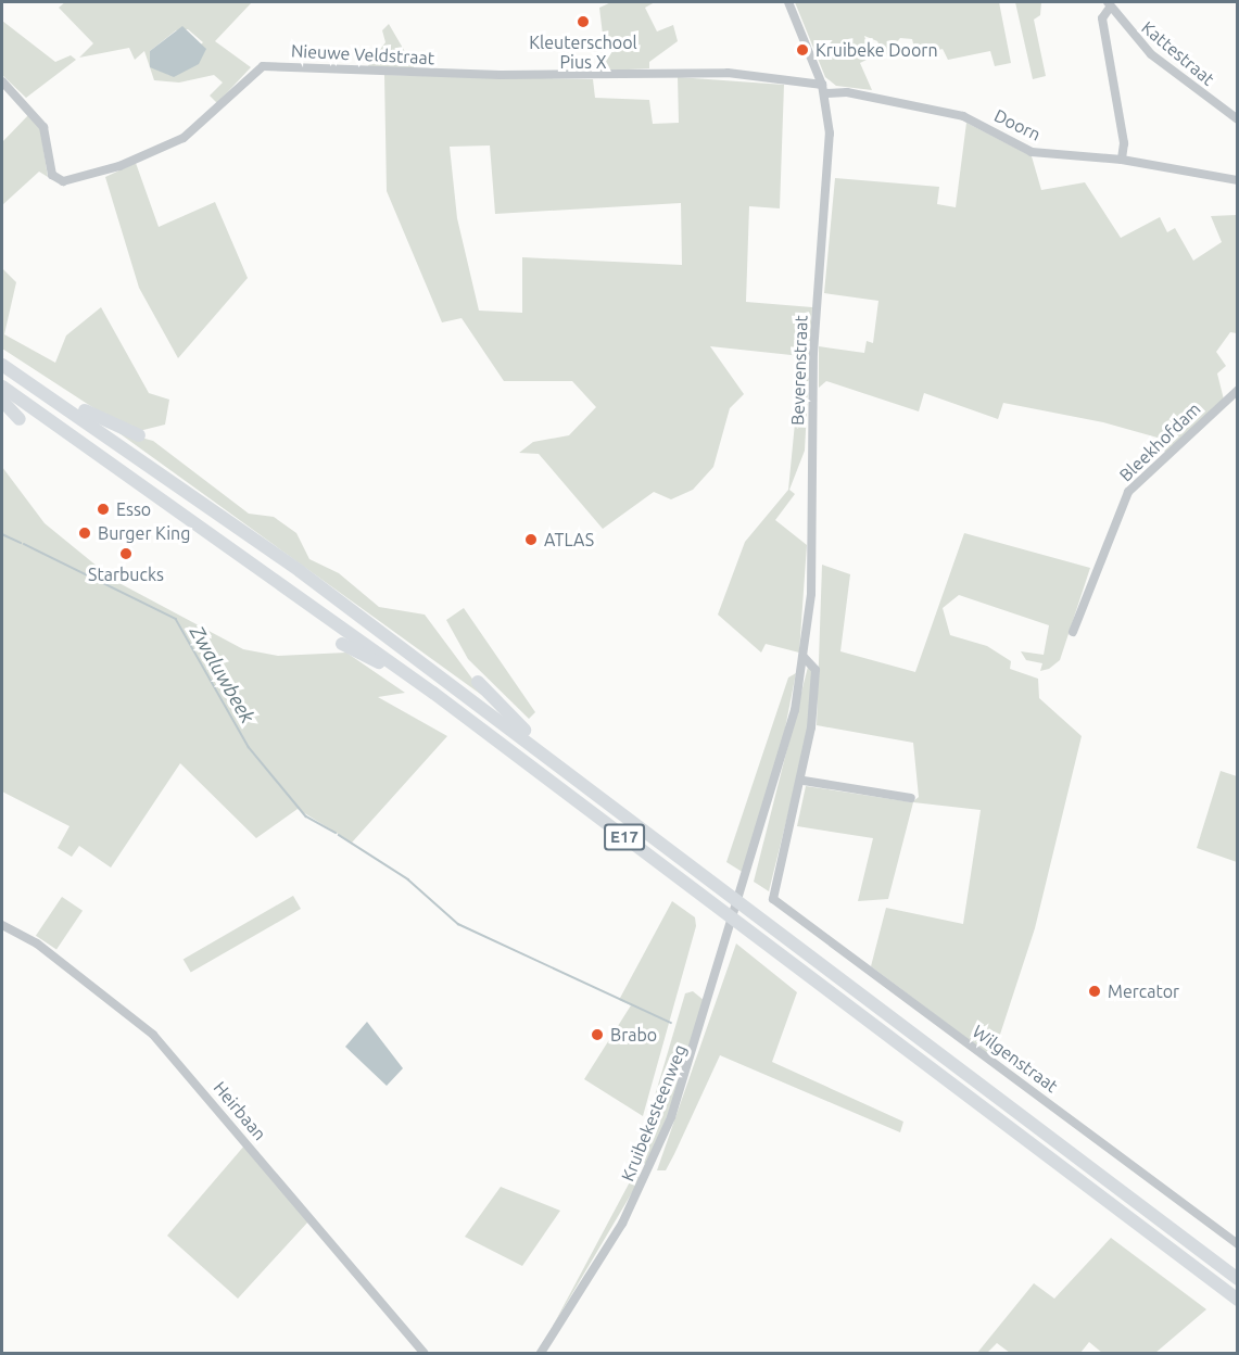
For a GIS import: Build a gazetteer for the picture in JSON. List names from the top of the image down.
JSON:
{
  "streets": {
    "highway": ["E17"],
    "street": [
      "Kattestraat",
      "Nieuwe Veldstraat",
      "Doorn",
      "Beverenstraat",
      "Bleekhofdam",
      "Wilgenstraat",
      "Heirbaan",
      "Kruibekesteenweg"
    ]
  },
  "crossings": [
    ["Nieuwe Veldstraat", "Doorn"],
    ["Nieuwe Veldstraat", "Beverenstraat"],
    ["Doorn", "Beverenstraat"],
    ["Beverenstraat", "Wilgenstraat"],
    ["Beverenstraat", "Kruibekesteenweg"]
  ],
  "water": ["Zwaluwbeek"],
  "places": [
    "Kleuterschool Pius X",
    "Kruibeke Doorn",
    "Esso",
    "Burger King",
    "ATLAS",
    "Starbucks",
    "Mercator",
    "Brabo"
  ]
}
